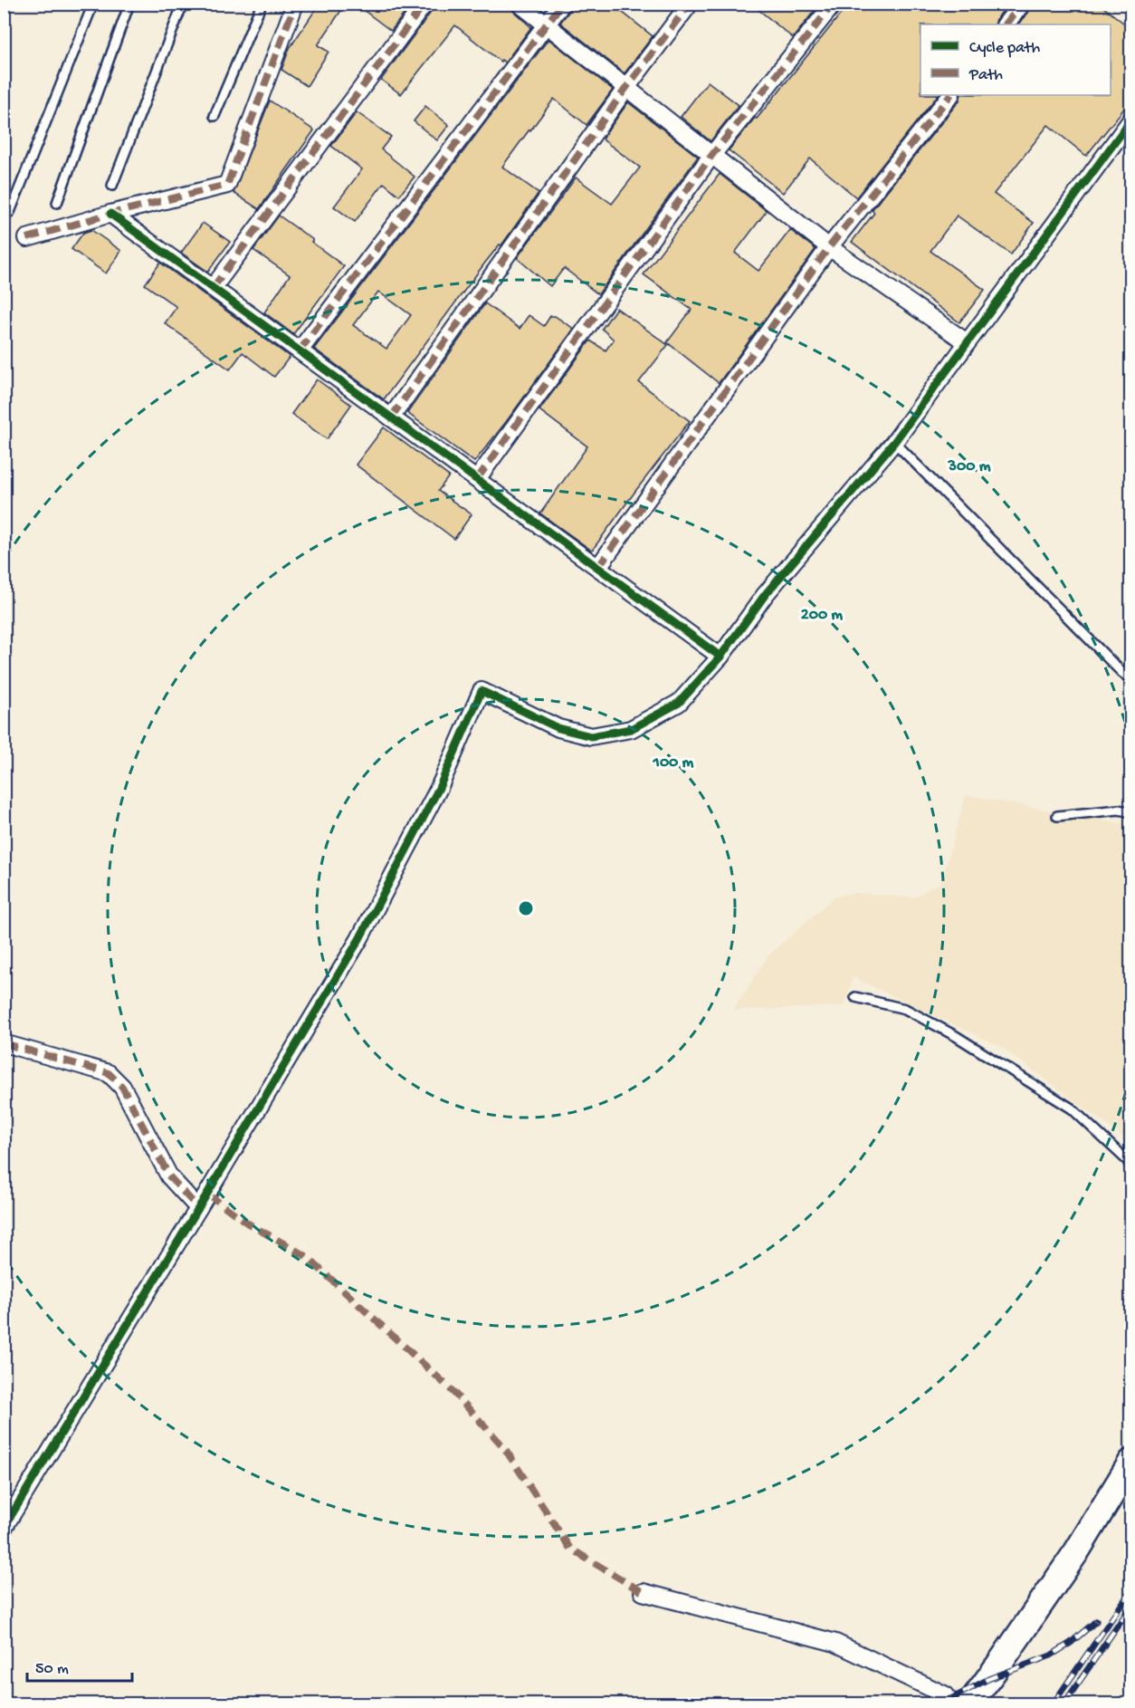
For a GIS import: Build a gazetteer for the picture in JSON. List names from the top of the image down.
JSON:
{
  "legend": ["Cycle path", "Path"],
  "scale_bar": "50 m",
  "rings": ["300 m", "200 m", "100 m"]
}
